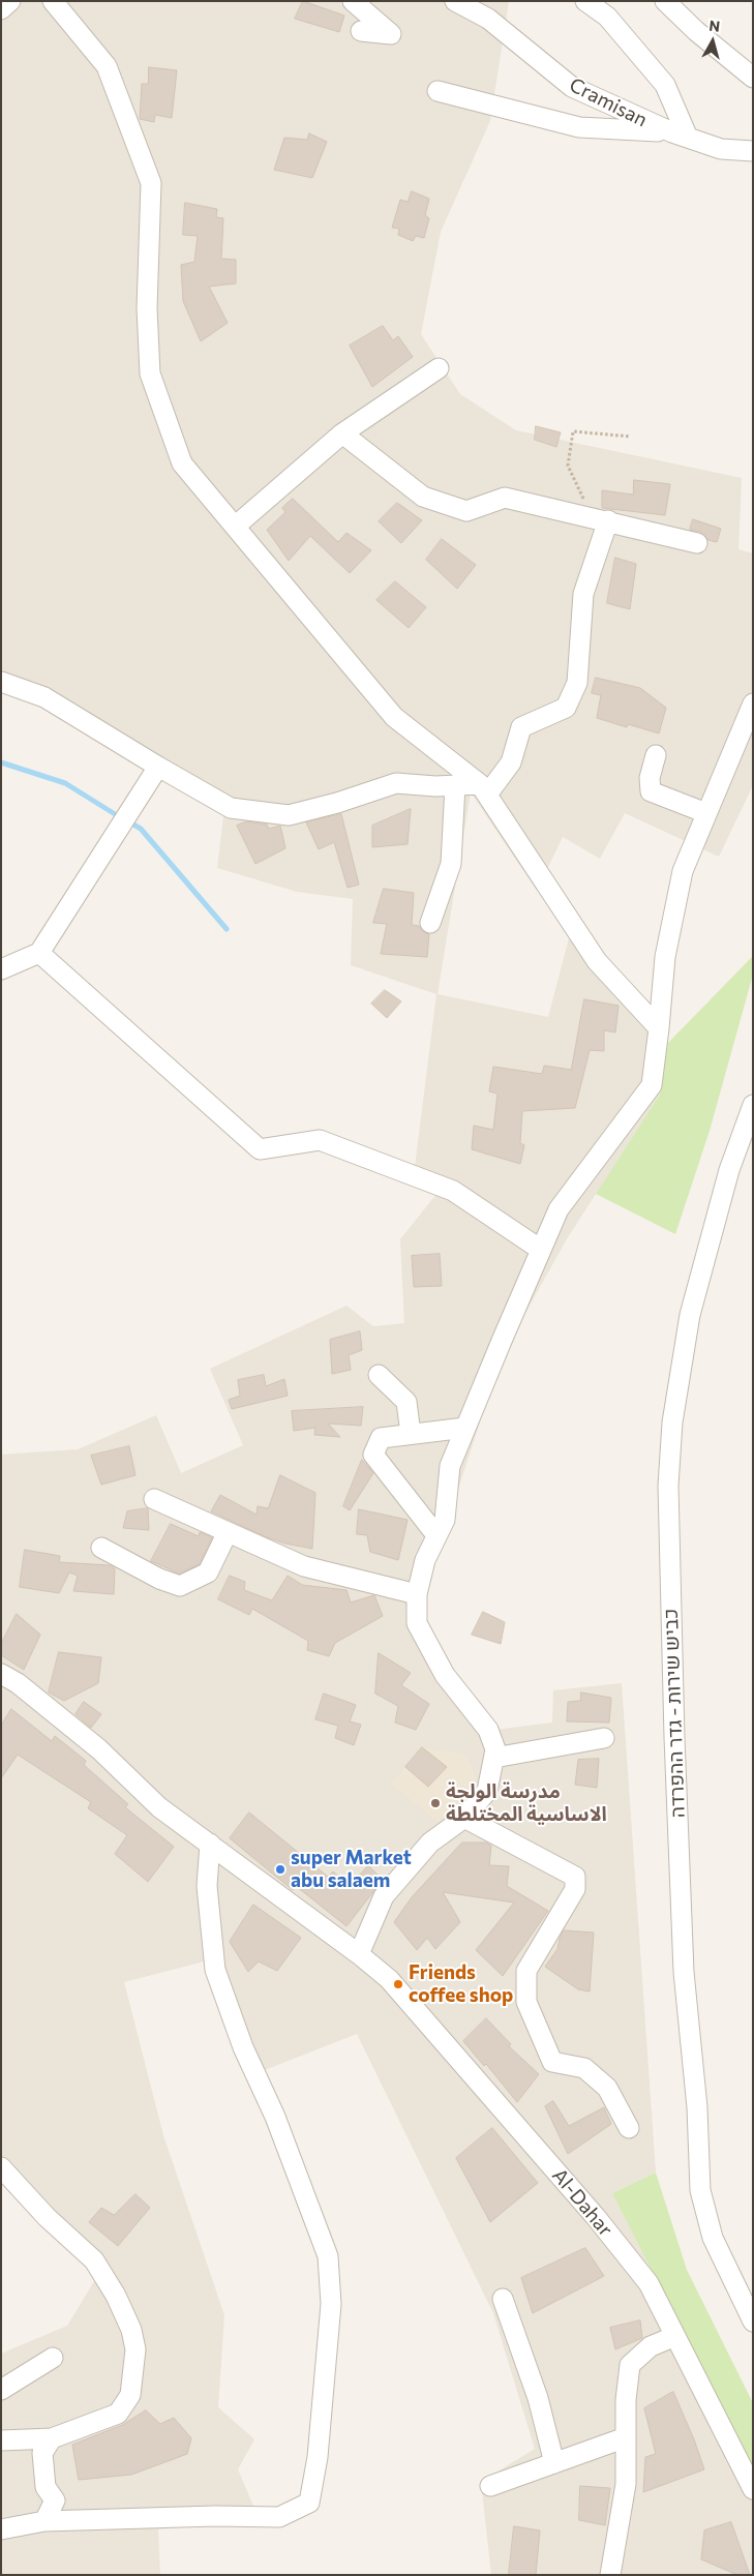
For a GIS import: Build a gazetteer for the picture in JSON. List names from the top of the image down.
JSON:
{
  "streets": {
    "street": ["Cramisan", "כביש שירות - גדר ההפרדה", "Al-Dahar"]
  },
  "places": ["مدرسة الولجة الاساسية المختلطة", "super Market abu salaem", "Friends coffee shop"],
  "north": "top"
}
